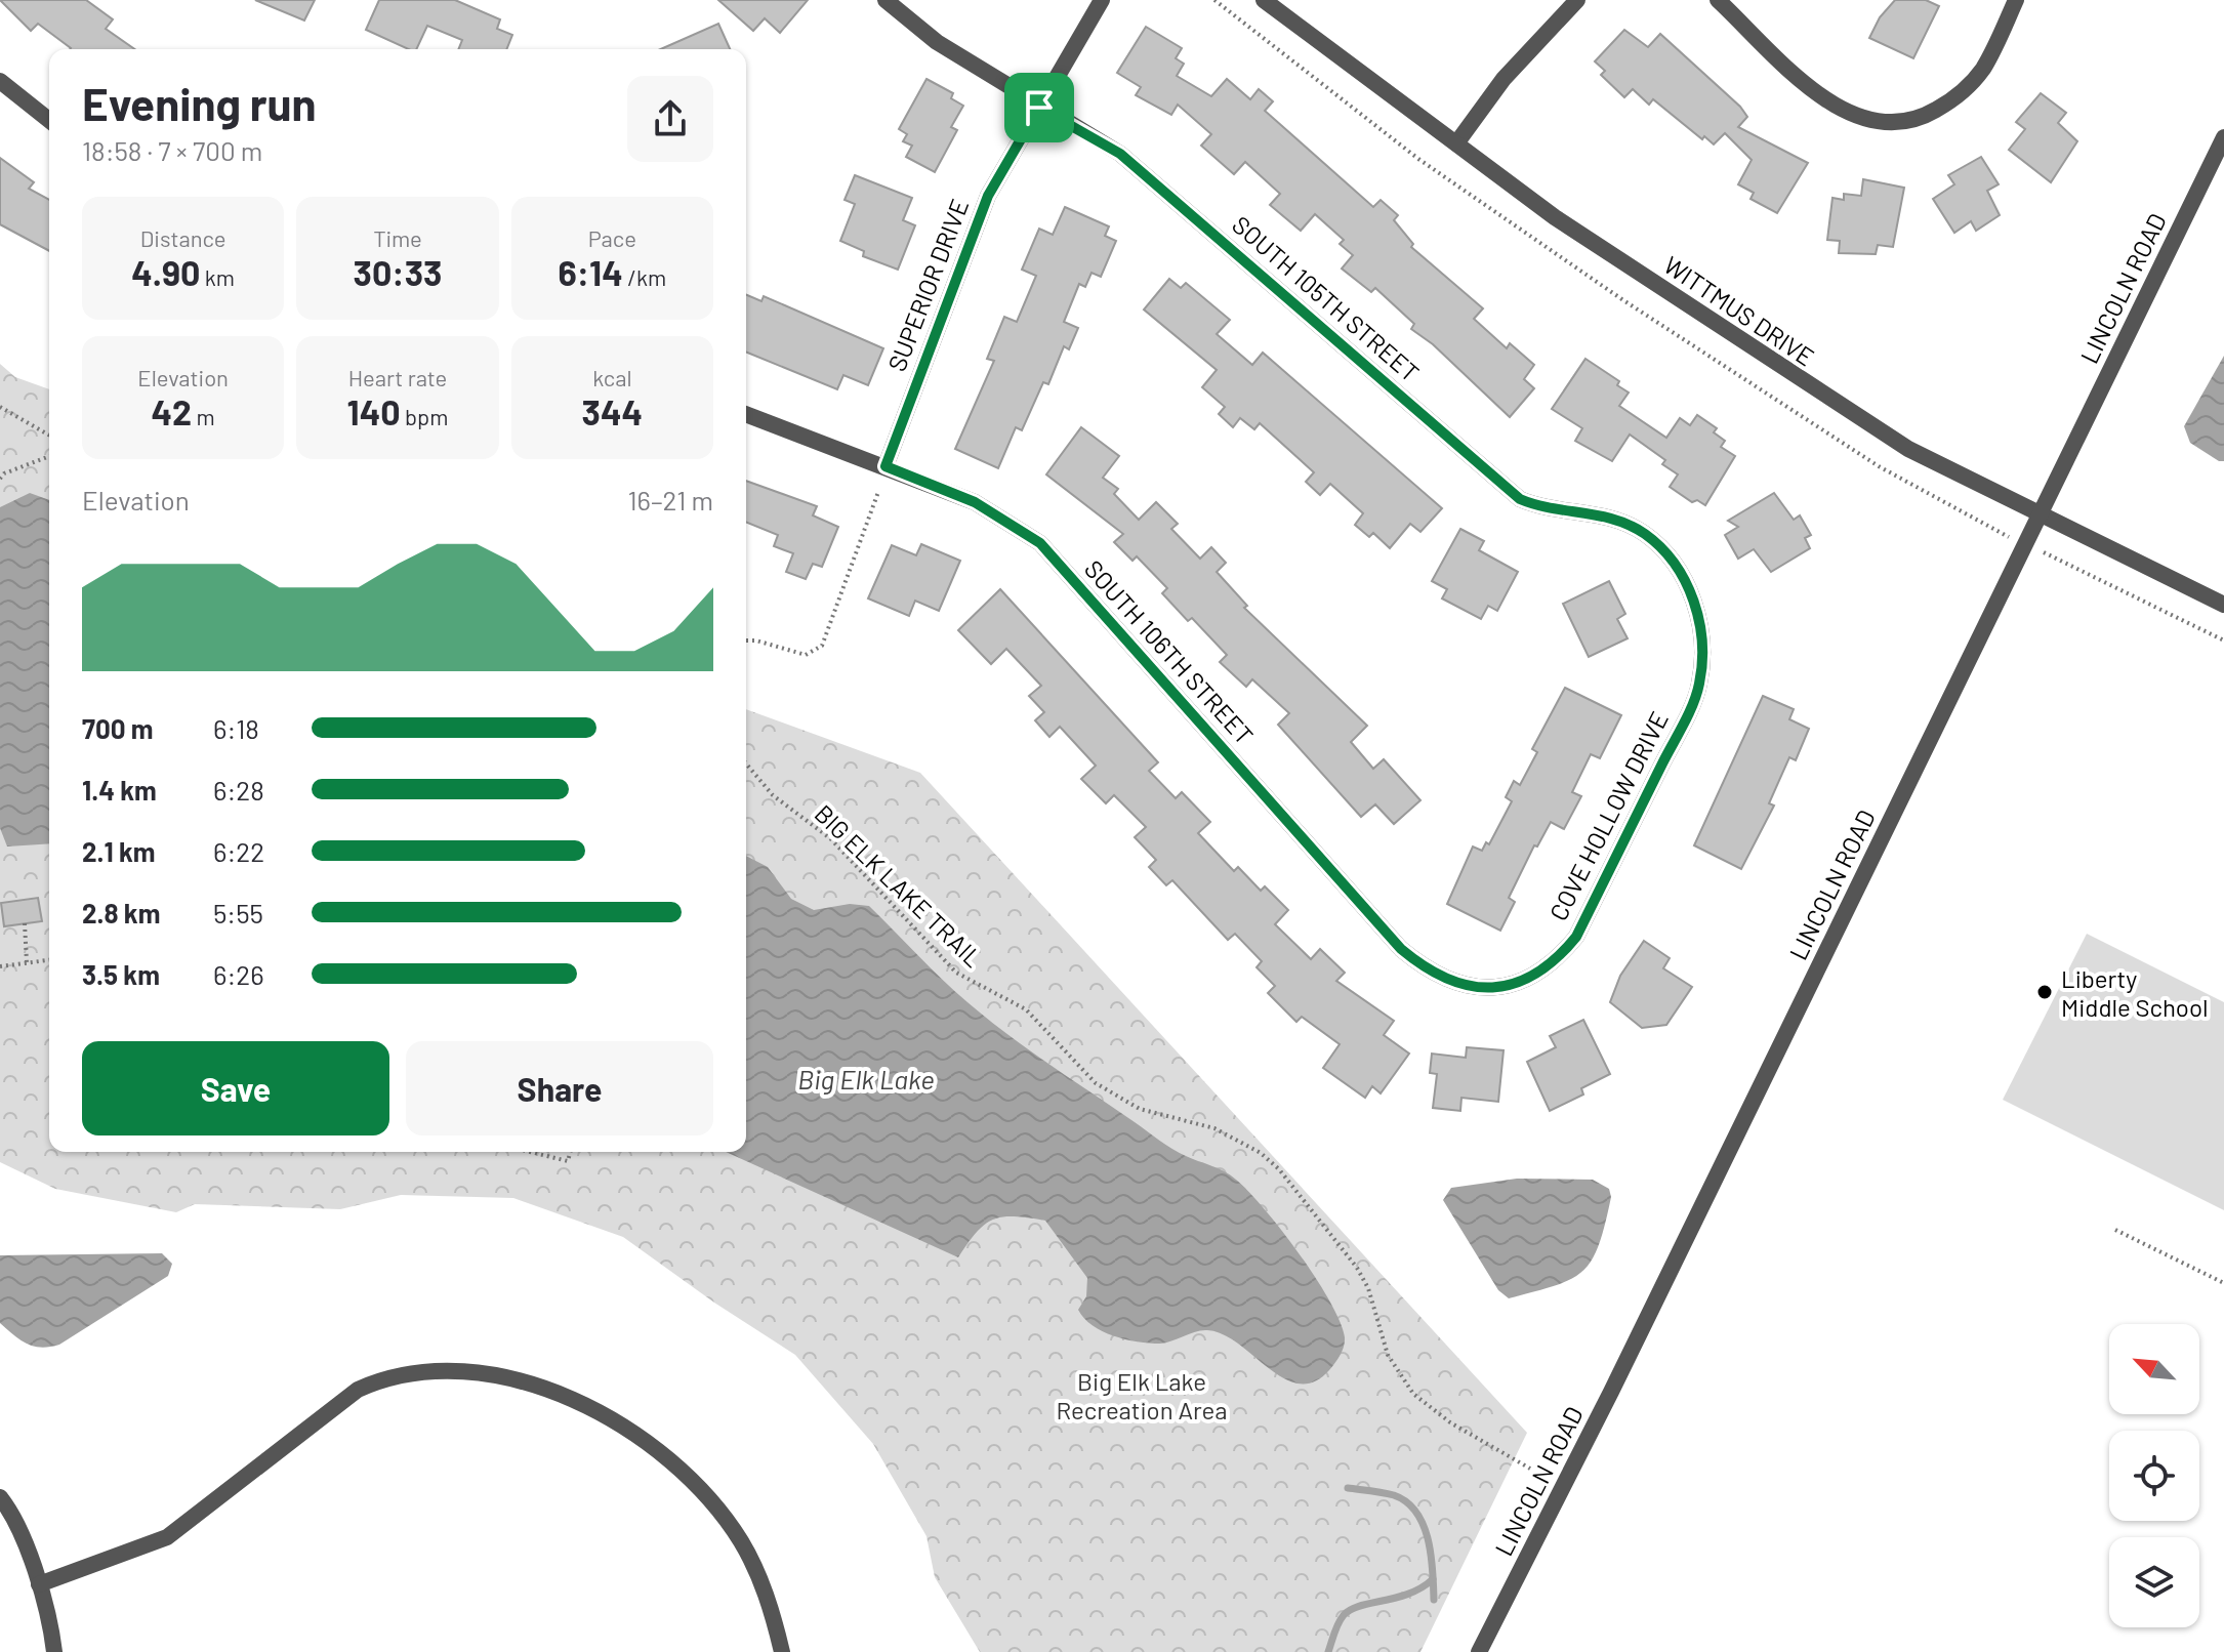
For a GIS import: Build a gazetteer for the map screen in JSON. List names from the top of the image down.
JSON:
{
  "streets": {
    "street": [
      "SUPERIOR DRIVE",
      "LINCOLN ROAD",
      "SOUTH 105TH STREET",
      "WITTMUS DRIVE",
      "SOUTH 106TH STREET",
      "COVE HOLLOW DRIVE"
    ],
    "path": ["BIG ELK LAKE TRAIL"]
  },
  "crossings": [
    ["SUPERIOR DRIVE", "SOUTH 105TH STREET"],
    ["SUPERIOR DRIVE", "SOUTH 106TH STREET"],
    ["LINCOLN ROAD", "WITTMUS DRIVE"],
    ["SOUTH 105TH STREET", "COVE HOLLOW DRIVE"],
    ["SOUTH 106TH STREET", "COVE HOLLOW DRIVE"]
  ],
  "water": ["Big Elk Lake"],
  "parks": ["Big Elk Lake Recreation Area"],
  "places": ["Liberty Middle School"],
  "north": "top left",
  "page": {
    "heading": ["Evening run", "18:58 · 7 × 700 m"],
    "stats": [
      ["Distance", "4.90 km"],
      ["Time", "30:33"],
      ["Pace", "6:14 /km"],
      ["Elevation", "42 m"],
      ["Heart rate", "140 bpm"],
      ["kcal", "344"]
    ],
    "chart": ["Elevation", "16–21 m"],
    "list": [
      {
        "name": "700 m",
        "note": "6:18"
      },
      {
        "name": "1.4 km",
        "note": "6:28"
      },
      {
        "name": "2.1 km",
        "note": "6:22"
      },
      {
        "name": "2.8 km",
        "note": "5:55"
      },
      {
        "name": "3.5 km",
        "note": "6:26"
      }
    ],
    "buttons": ["Save", "Share"]
  }
}
